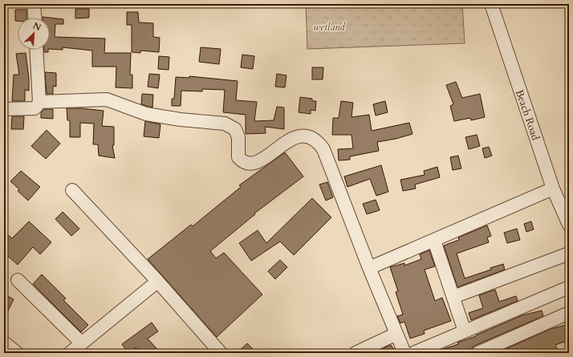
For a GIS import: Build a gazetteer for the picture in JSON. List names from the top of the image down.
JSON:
{
  "streets": {
    "street": ["Beach Road"]
  },
  "parks": ["wetland"],
  "north": "top right"
}
